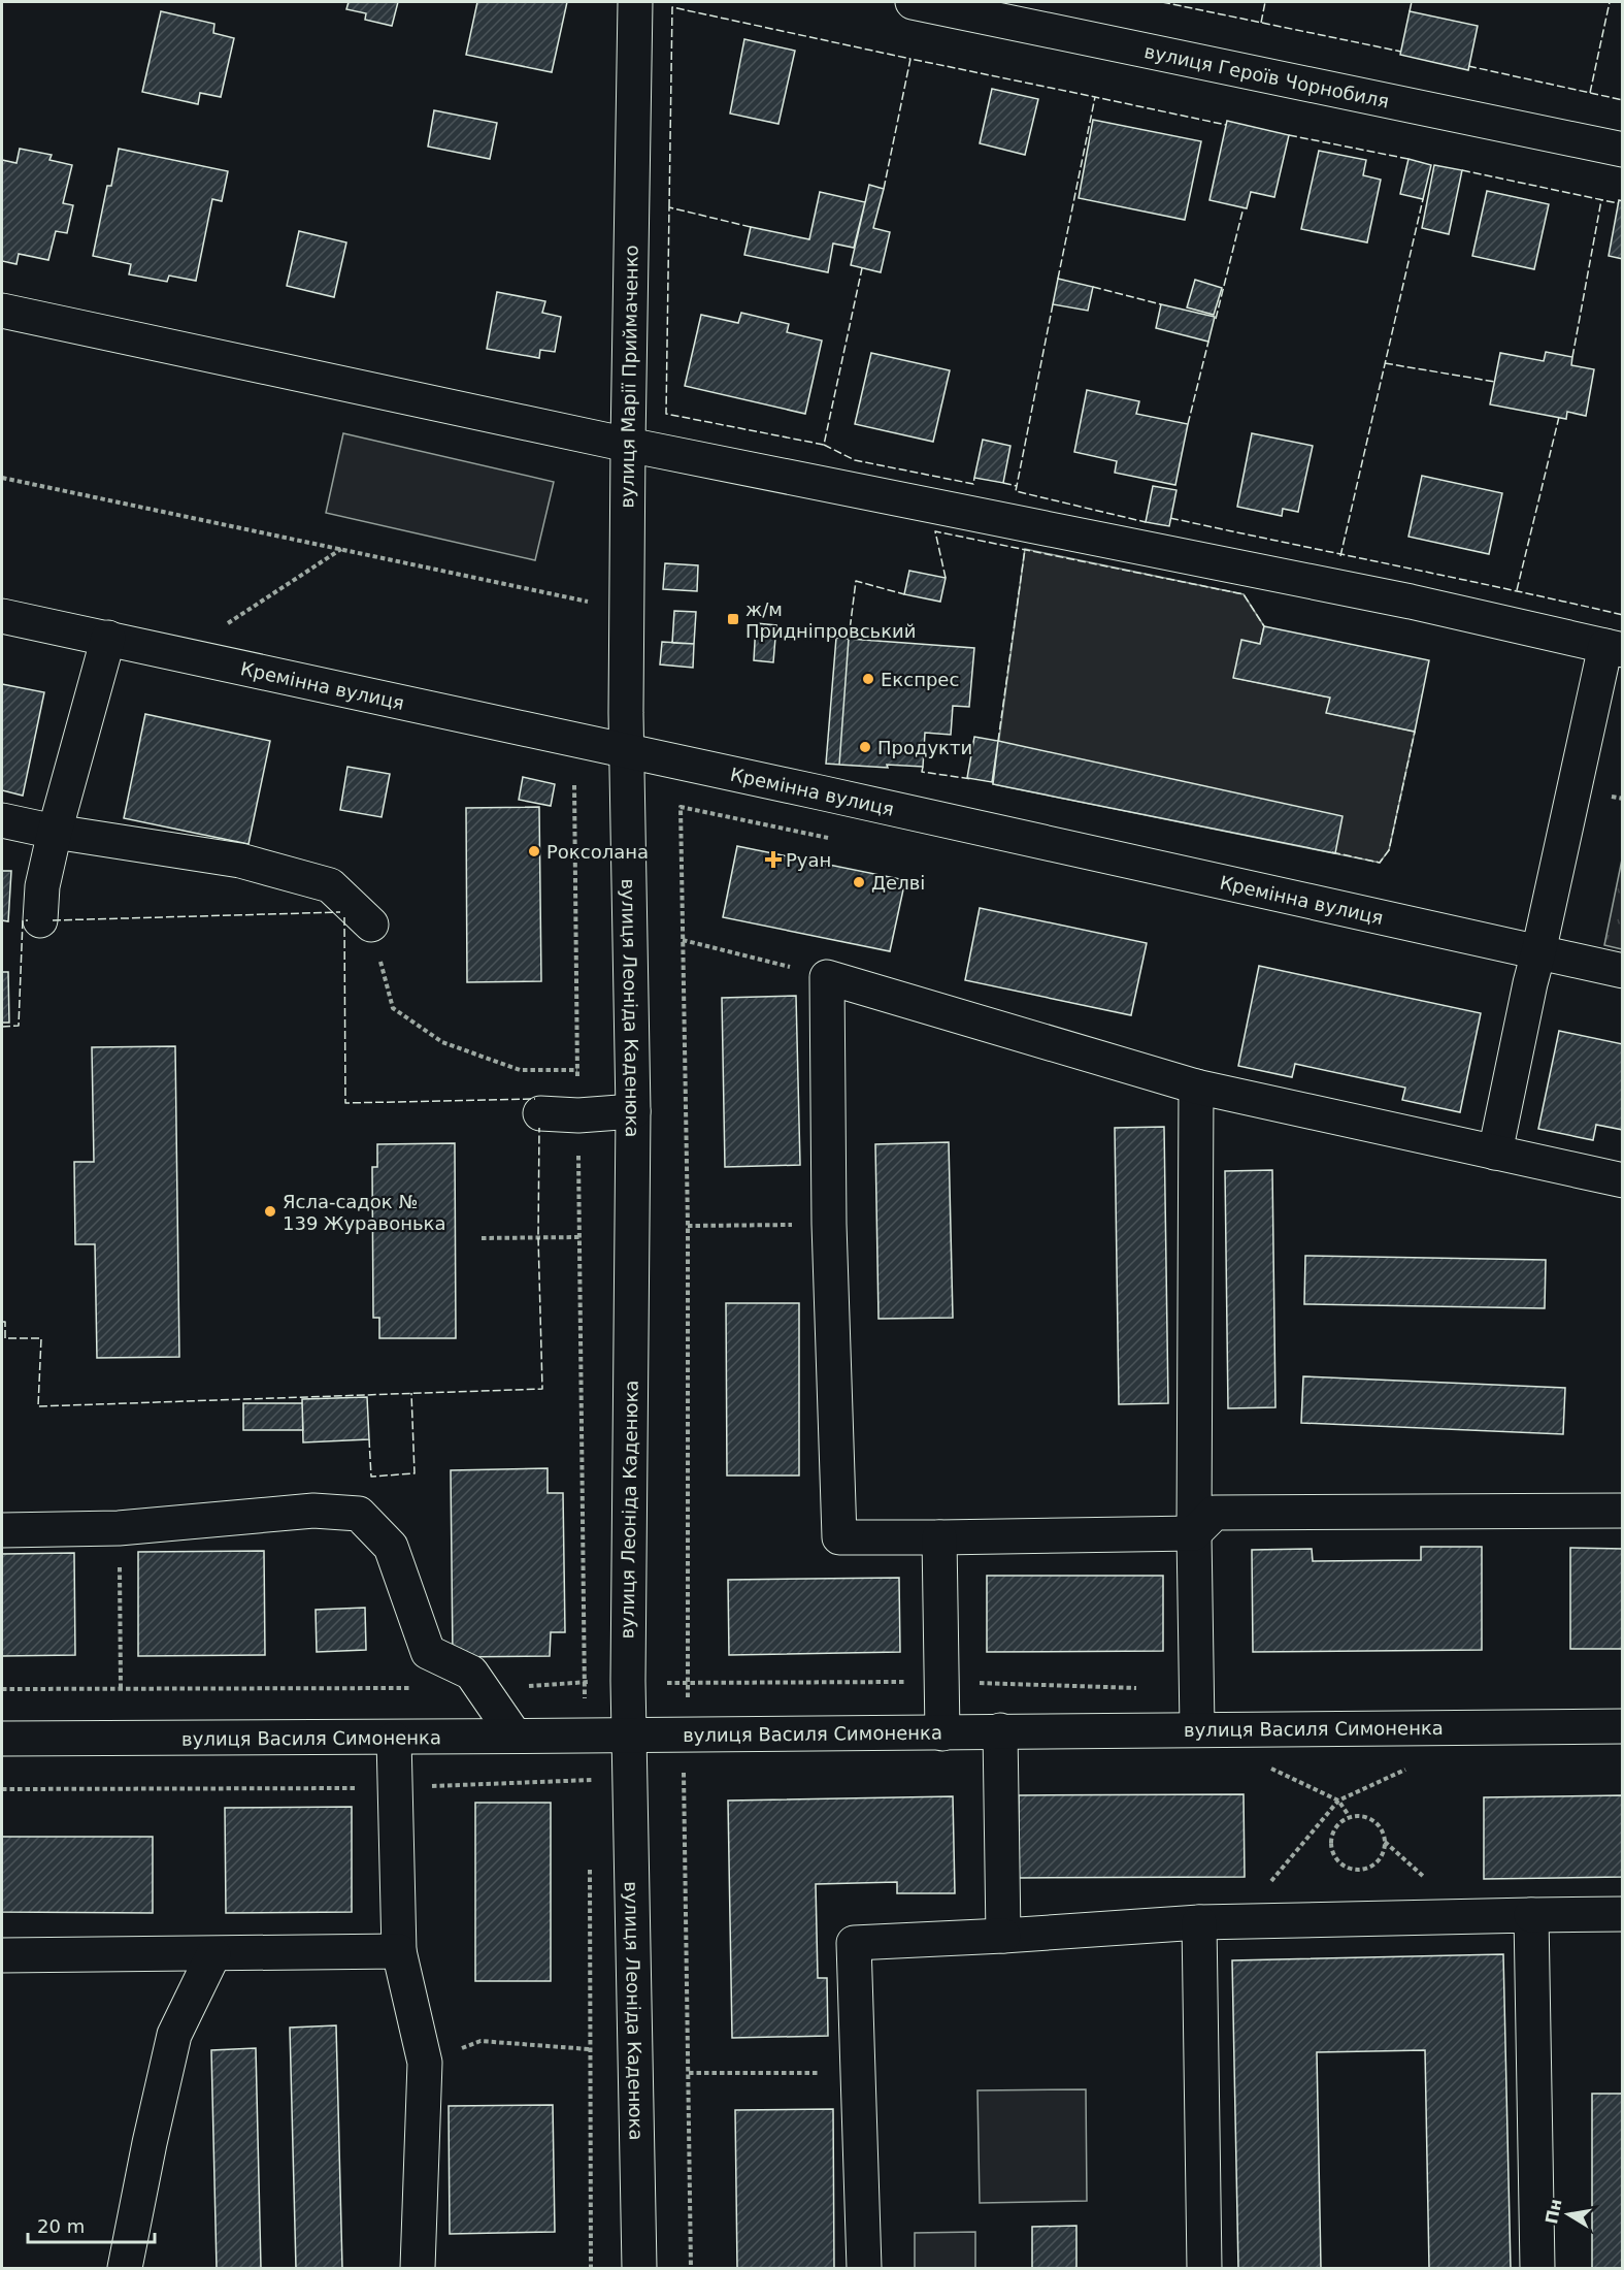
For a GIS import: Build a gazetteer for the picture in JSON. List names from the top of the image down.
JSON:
{
  "streets": {
    "street": [
      "вулиця Героїв Чорнобиля",
      "вулиця Марії Приймаченко",
      "Кремінна вулиця",
      "вулиця Леоніда Каденюка",
      "вулиця Василя Симоненка"
    ]
  },
  "crossings": [
    ["вулиця Марії Приймаченко", "Кремінна вулиця"],
    ["вулиця Марії Приймаченко", "вулиця Леоніда Каденюка"],
    ["Кремінна вулиця", "вулиця Леоніда Каденюка"],
    ["вулиця Леоніда Каденюка", "вулиця Василя Симоненка"]
  ],
  "places": {
    "transit": ["ж/м Придніпровський"],
    "other": [
      "Експрес",
      "Продукти",
      "Роксолана",
      "Делві",
      "Ясла-садок № 139 Журавонька"
    ],
    "health": ["Руан"]
  },
  "scale_bar": "20 m",
  "north": "left"
}
